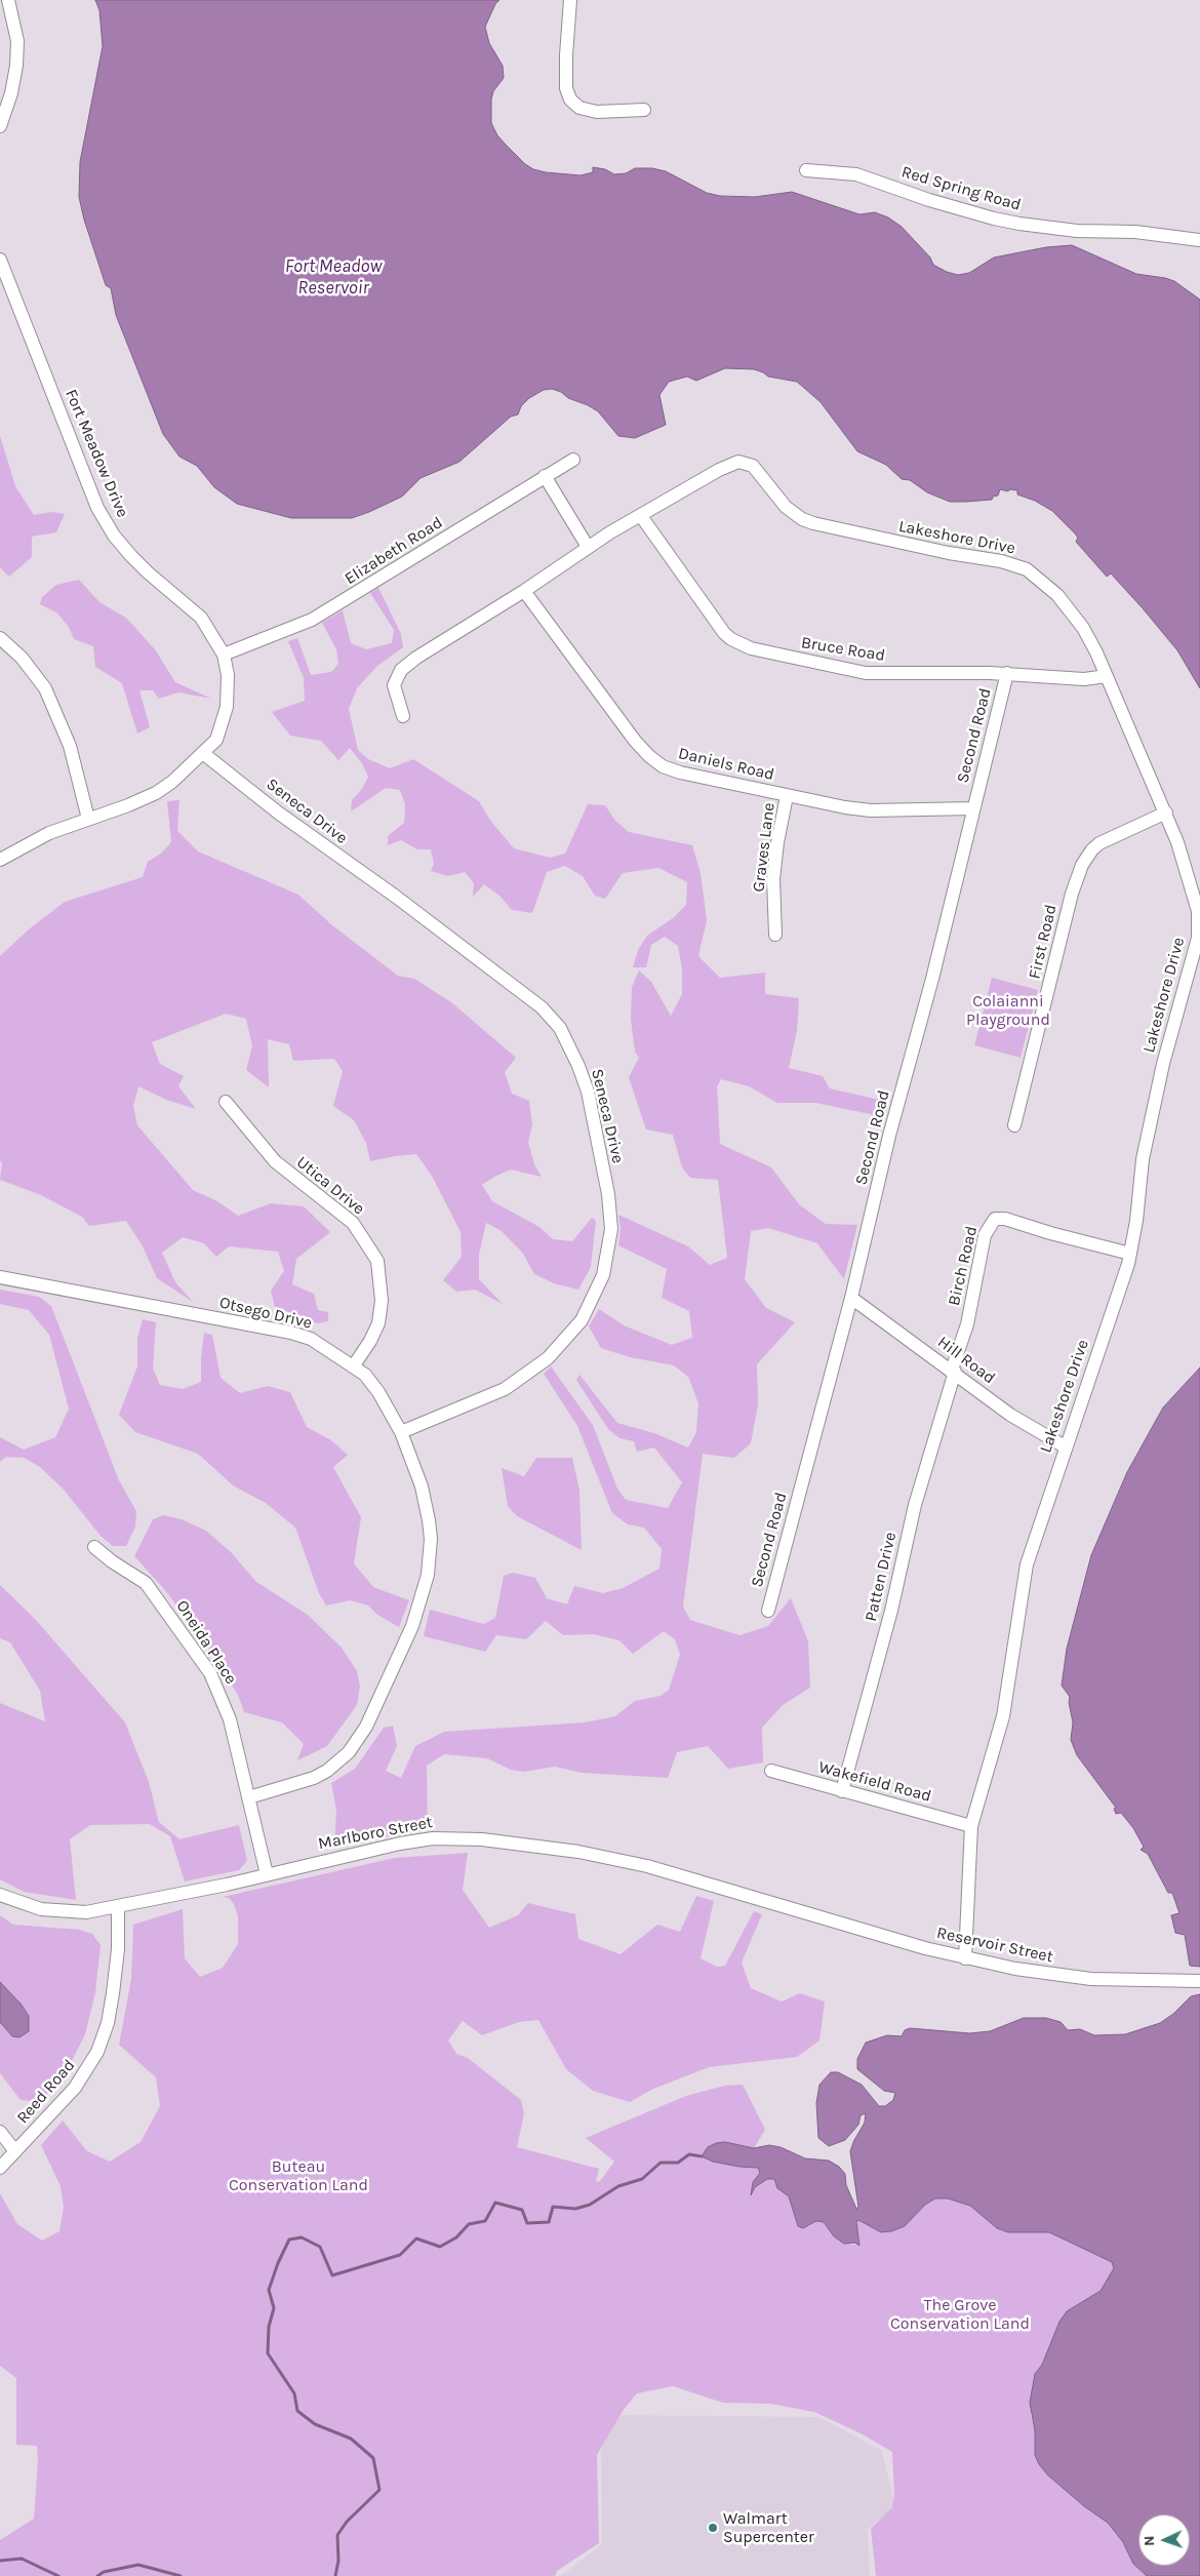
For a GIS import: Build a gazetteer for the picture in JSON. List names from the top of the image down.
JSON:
{
  "streets": {
    "street": [
      "Red Spring Road",
      "Fort Meadow Drive",
      "Lakeshore Drive",
      "Elizabeth Road",
      "Bruce Road",
      "Second Road",
      "Daniels Road",
      "Seneca Drive",
      "Graves Lane",
      "First Road",
      "Utica Drive",
      "Birch Road",
      "Otsego Drive",
      "Hill Road",
      "Patten Drive",
      "Oneida Place",
      "Wakefield Road",
      "Marlboro Street",
      "Reservoir Street",
      "Reed Road"
    ]
  },
  "crossings": [
    ["Fort Meadow Drive", "Elizabeth Road"],
    ["Fort Meadow Drive", "Seneca Drive"],
    ["Lakeshore Drive", "Bruce Road"],
    ["Lakeshore Drive", "Daniels Road"],
    ["Lakeshore Drive", "First Road"],
    ["Lakeshore Drive", "Birch Road"],
    ["Lakeshore Drive", "Hill Road"],
    ["Lakeshore Drive", "Wakefield Road"],
    ["Lakeshore Drive", "Reservoir Street"],
    ["Bruce Road", "Second Road"],
    ["Second Road", "Daniels Road"],
    ["Second Road", "Hill Road"],
    ["Daniels Road", "Graves Lane"],
    ["Seneca Drive", "Otsego Drive"],
    ["Utica Drive", "Otsego Drive"],
    ["Birch Road", "Hill Road"],
    ["Birch Road", "Patten Drive"],
    ["Otsego Drive", "Oneida Place"],
    ["Hill Road", "Patten Drive"],
    ["Patten Drive", "Wakefield Road"],
    ["Oneida Place", "Marlboro Street"],
    ["Marlboro Street", "Reservoir Street"],
    ["Marlboro Street", "Reed Road"]
  ],
  "water": ["Fort Meadow Reservoir"],
  "parks": ["Colaianni Playground", "Buteau Conservation Land", "The Grove Conservation Land"],
  "places": ["Walmart Supercenter"],
  "north": "left"
}
